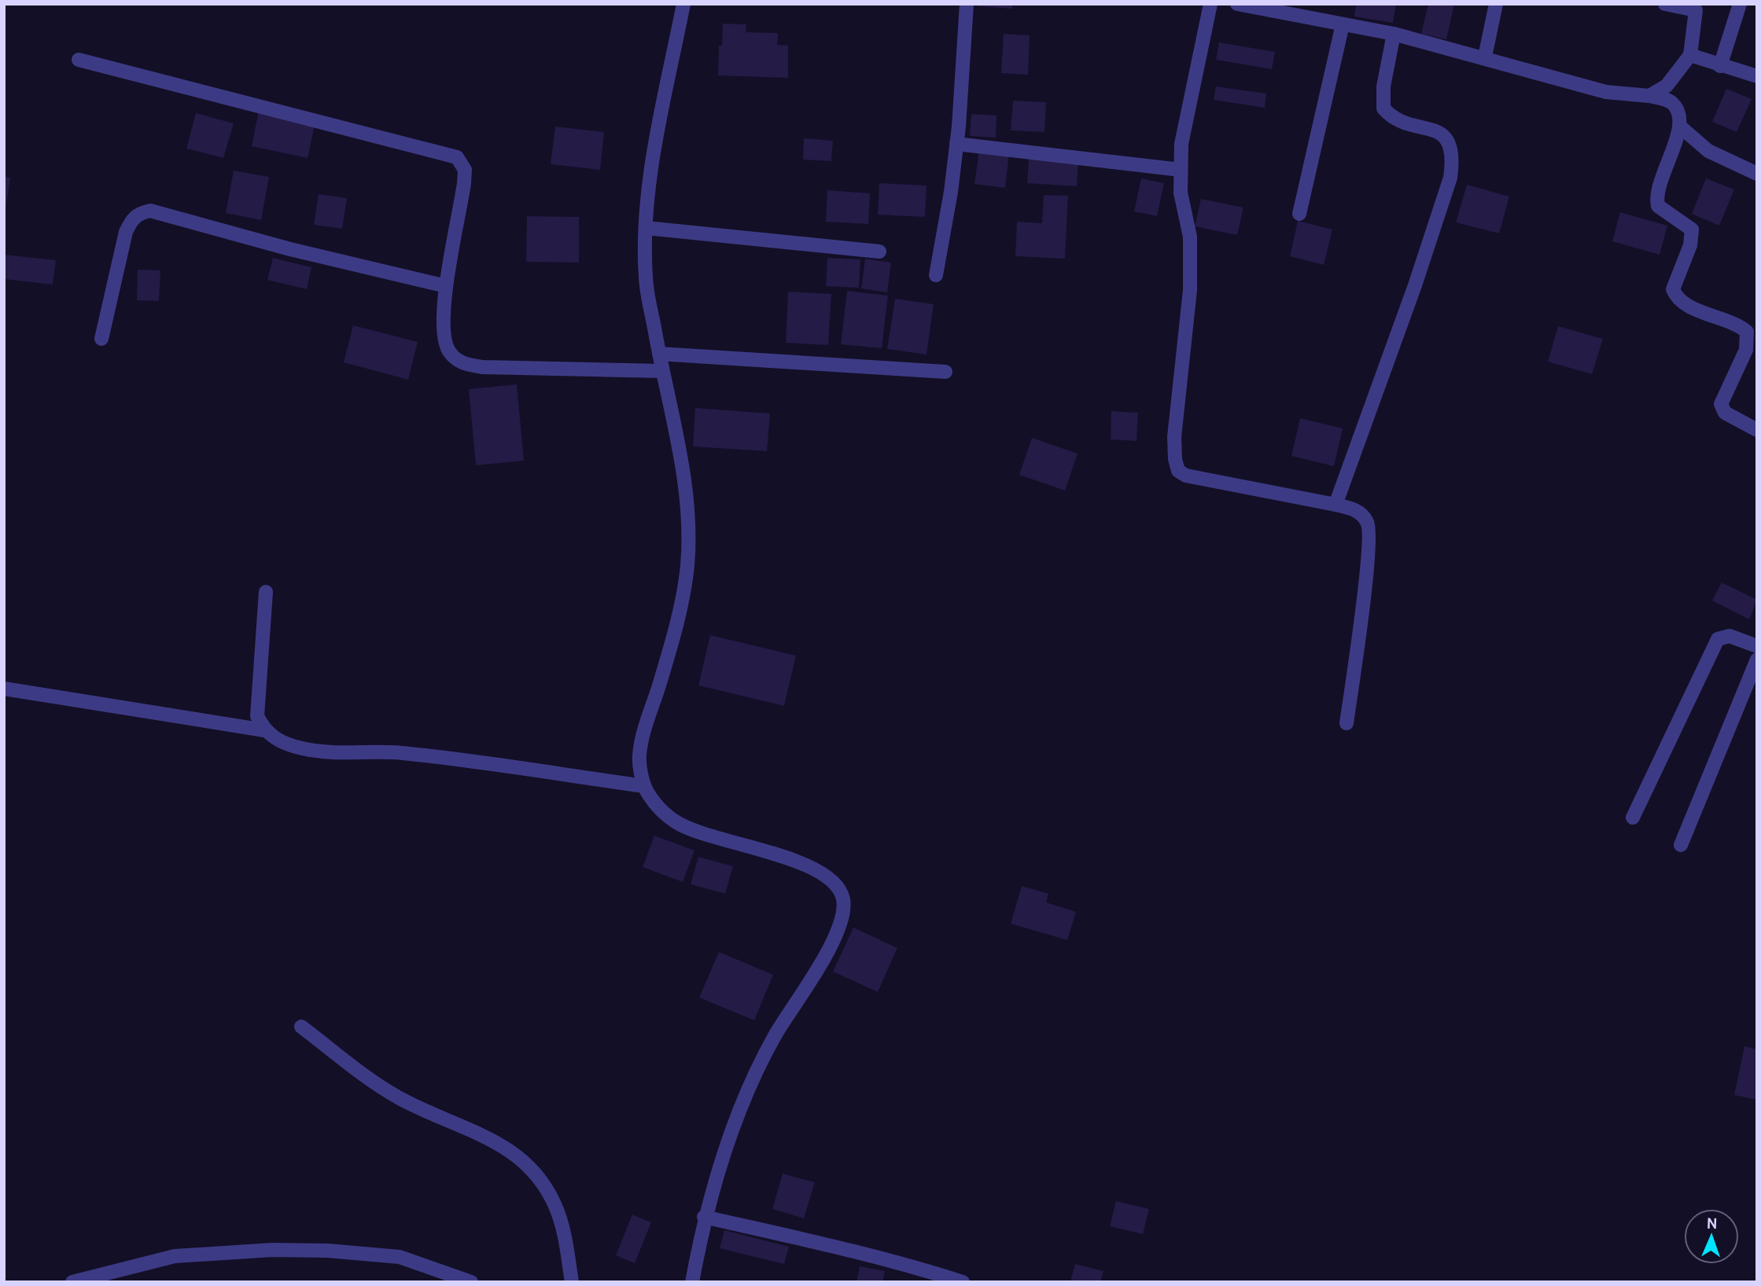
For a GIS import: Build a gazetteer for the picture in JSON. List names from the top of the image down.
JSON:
{
  "north": "top"
}
